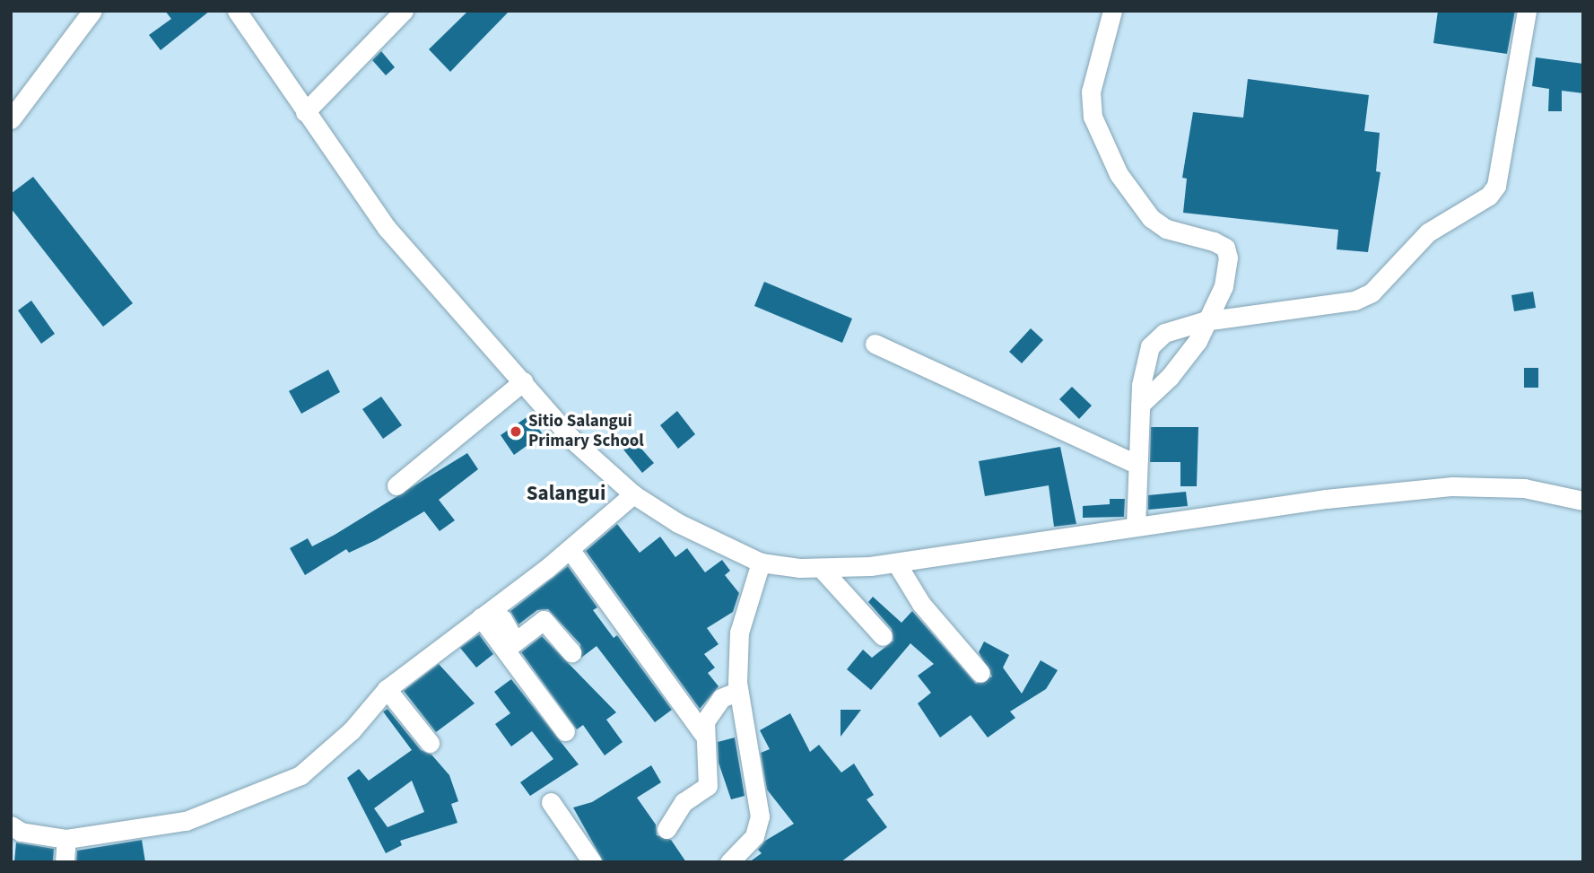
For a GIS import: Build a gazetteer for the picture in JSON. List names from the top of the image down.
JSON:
{
  "districts": ["Salangui"],
  "places": ["Sitio Salangui Primary School"]
}
